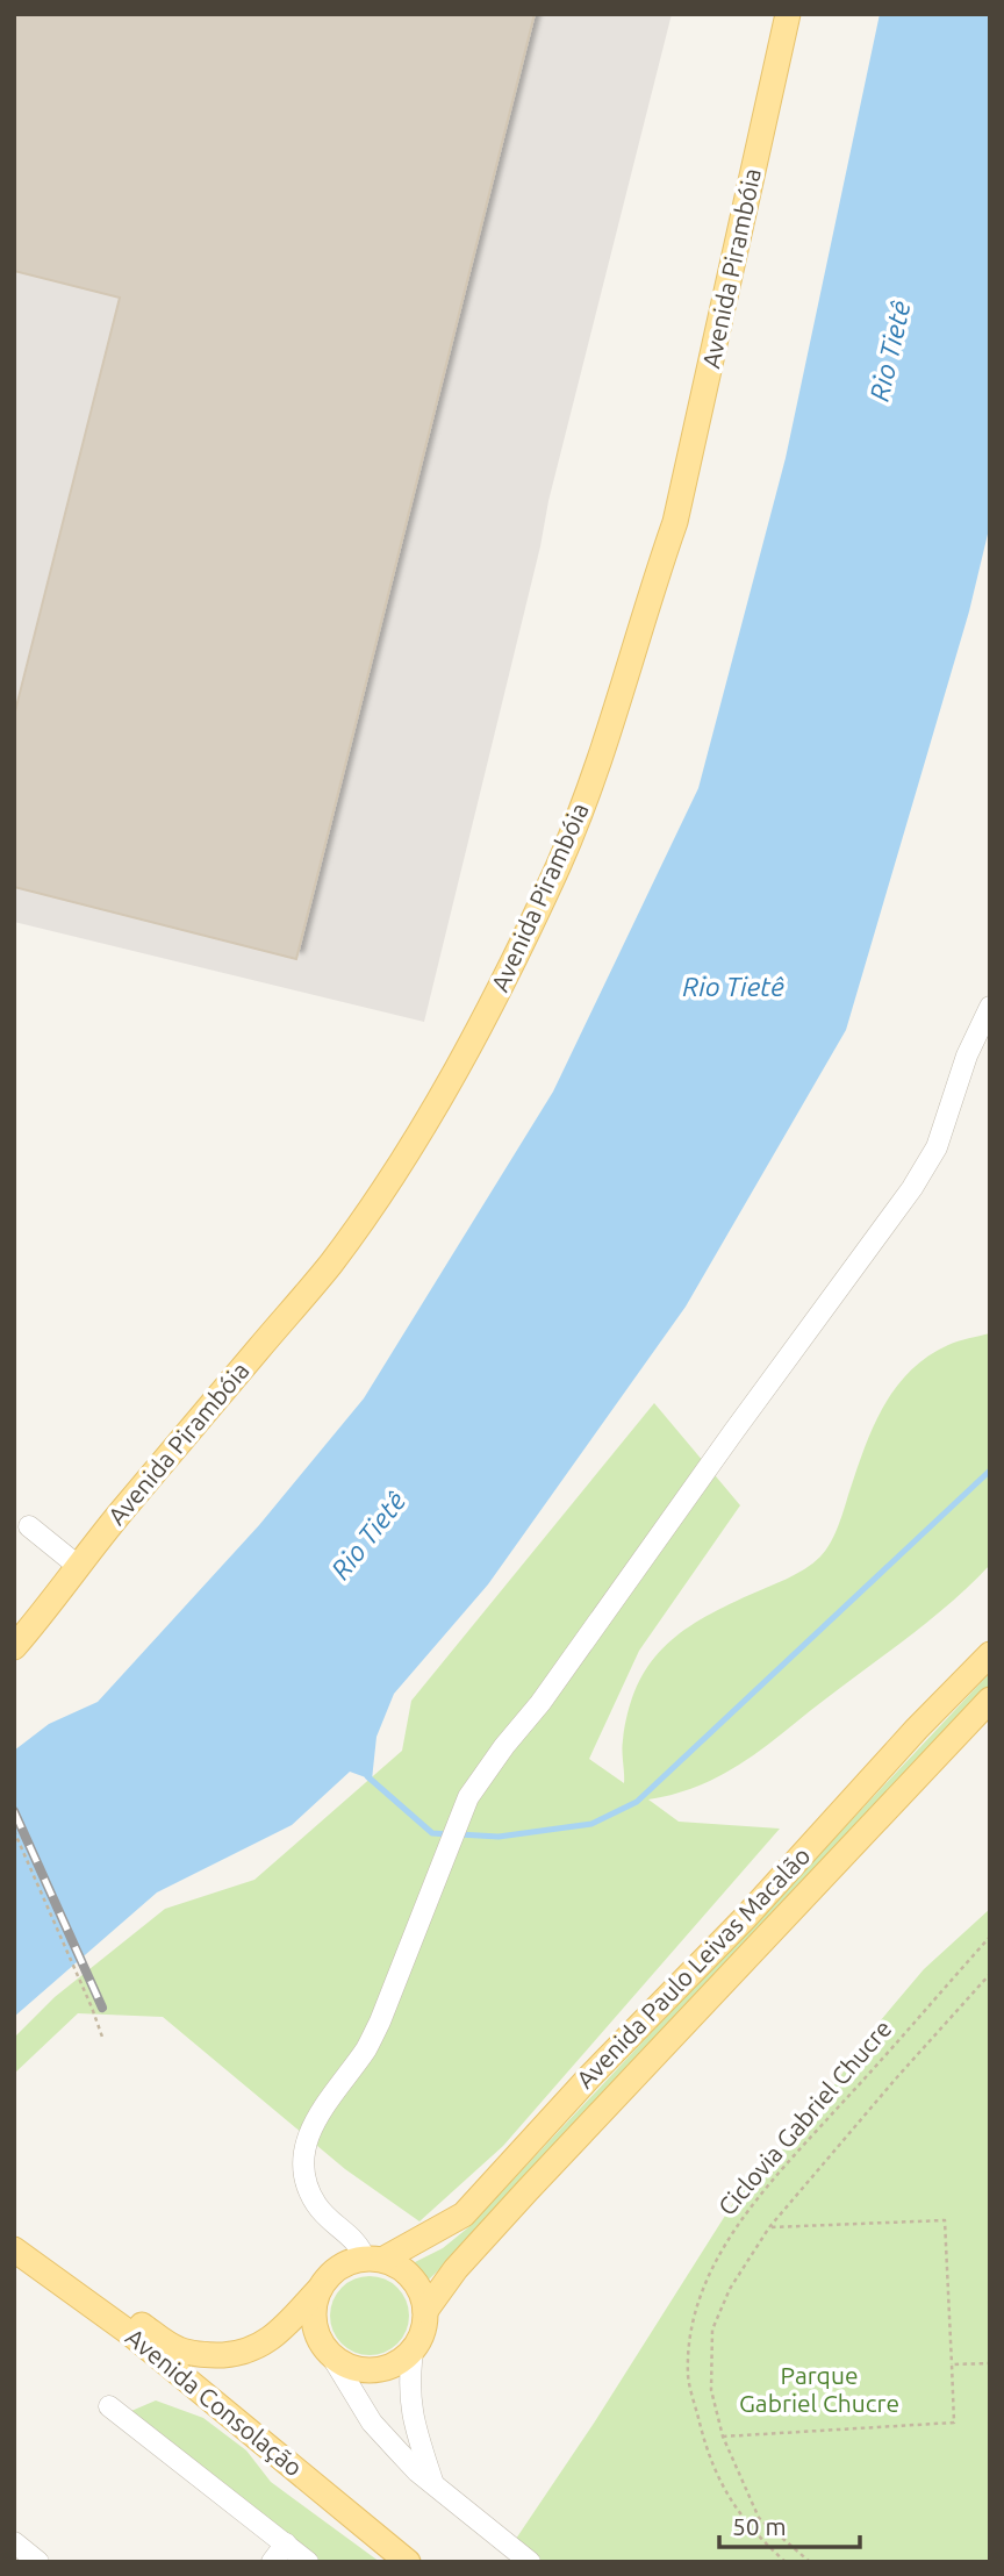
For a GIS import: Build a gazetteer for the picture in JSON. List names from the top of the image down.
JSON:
{
  "streets": {
    "main road": ["Avenida Pirambóia", "Avenida Paulo Leivas Macalão", "Avenida Consolação"],
    "path": ["Ciclovia Gabriel Chucre"]
  },
  "water": ["Rio Tietê"],
  "parks": ["Parque Gabriel Chucre"],
  "scale_bar": "50 m"
}
